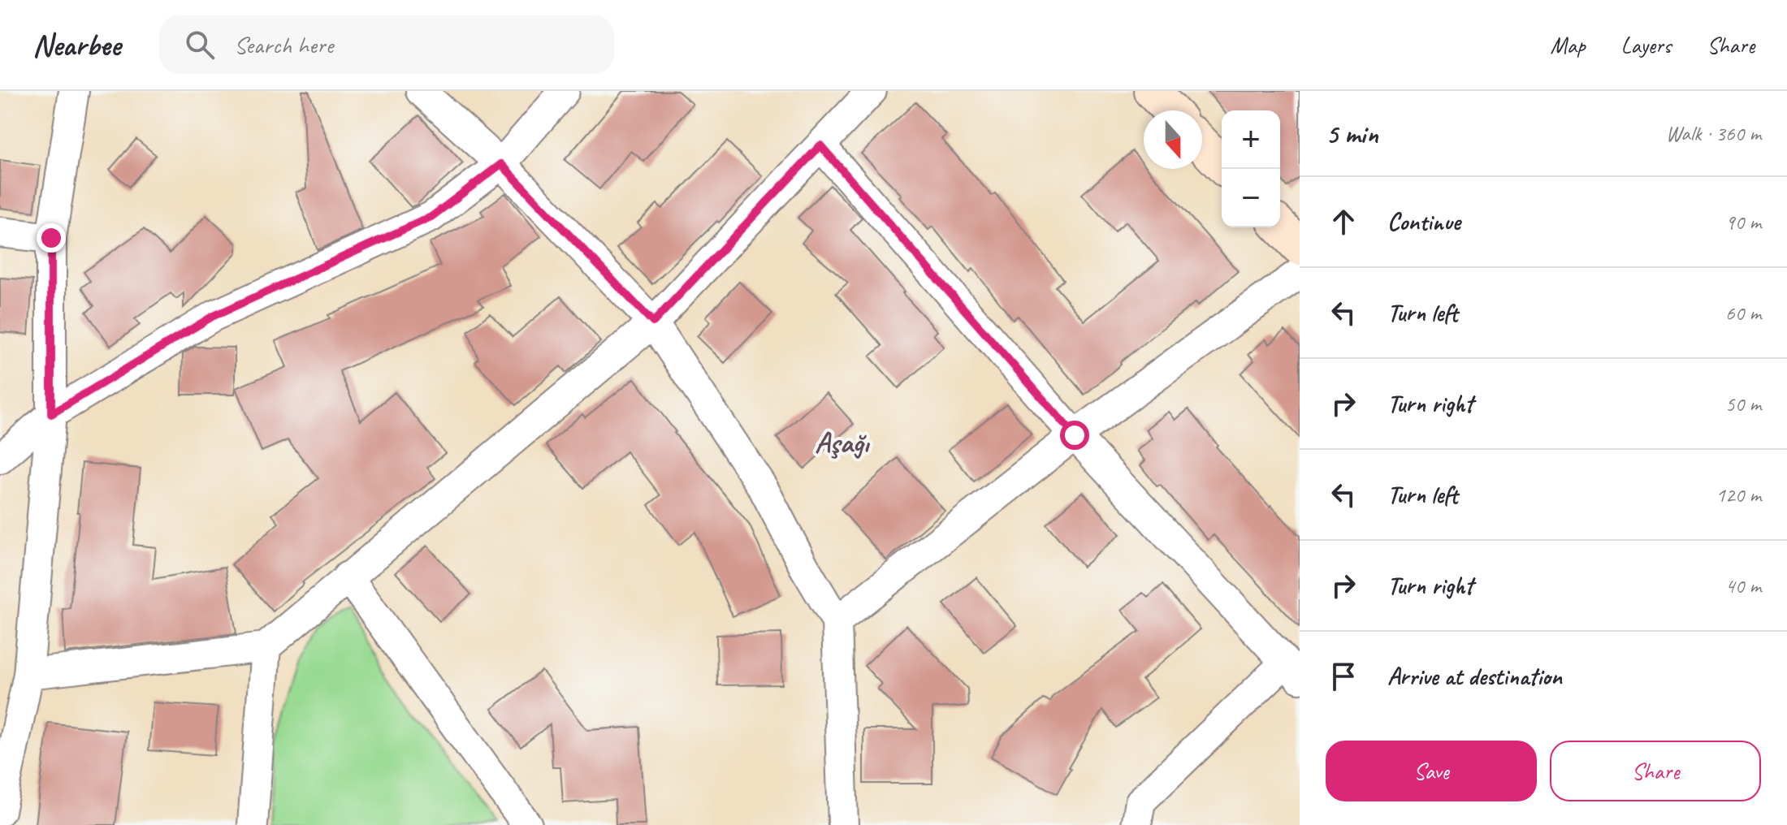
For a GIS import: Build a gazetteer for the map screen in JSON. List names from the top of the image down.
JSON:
{
  "districts": ["Aşağı"],
  "north": "bottom",
  "page": {
    "header": "Nearbee",
    "search": "Search here",
    "nav": ["Map", "Layers", "Share"],
    "heading": ["5 min", "Walk · 360 m"],
    "map_buttons": ["+", "−"],
    "list": [
      ["Continue", "90 m"],
      ["Turn left", "60 m"],
      ["Turn right", "50 m"],
      ["Turn left", "120 m"],
      ["Turn right", "40 m"],
      "Arrive at destination"
    ],
    "buttons": ["Save", "Share"]
  }
}
